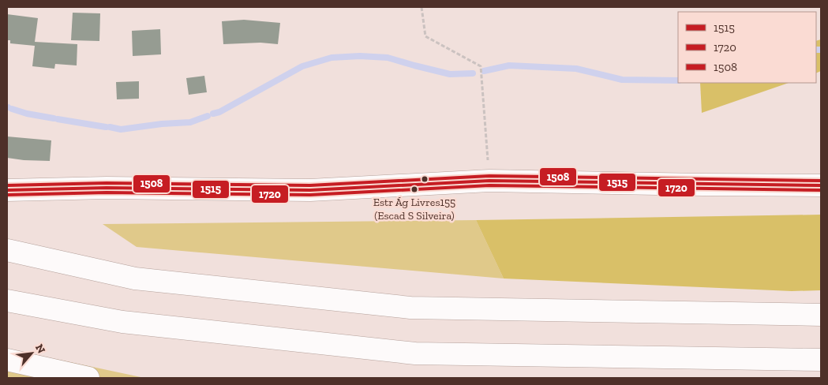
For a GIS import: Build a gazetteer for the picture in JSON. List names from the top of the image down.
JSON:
{
  "places": ["Estr Ág Livres155 (Escad S Silveira)"],
  "lines": ["transit line 1508", "transit line 1515", "transit line 1720"],
  "legend": ["1515", "1720", "1508"],
  "north": "top right"
}
